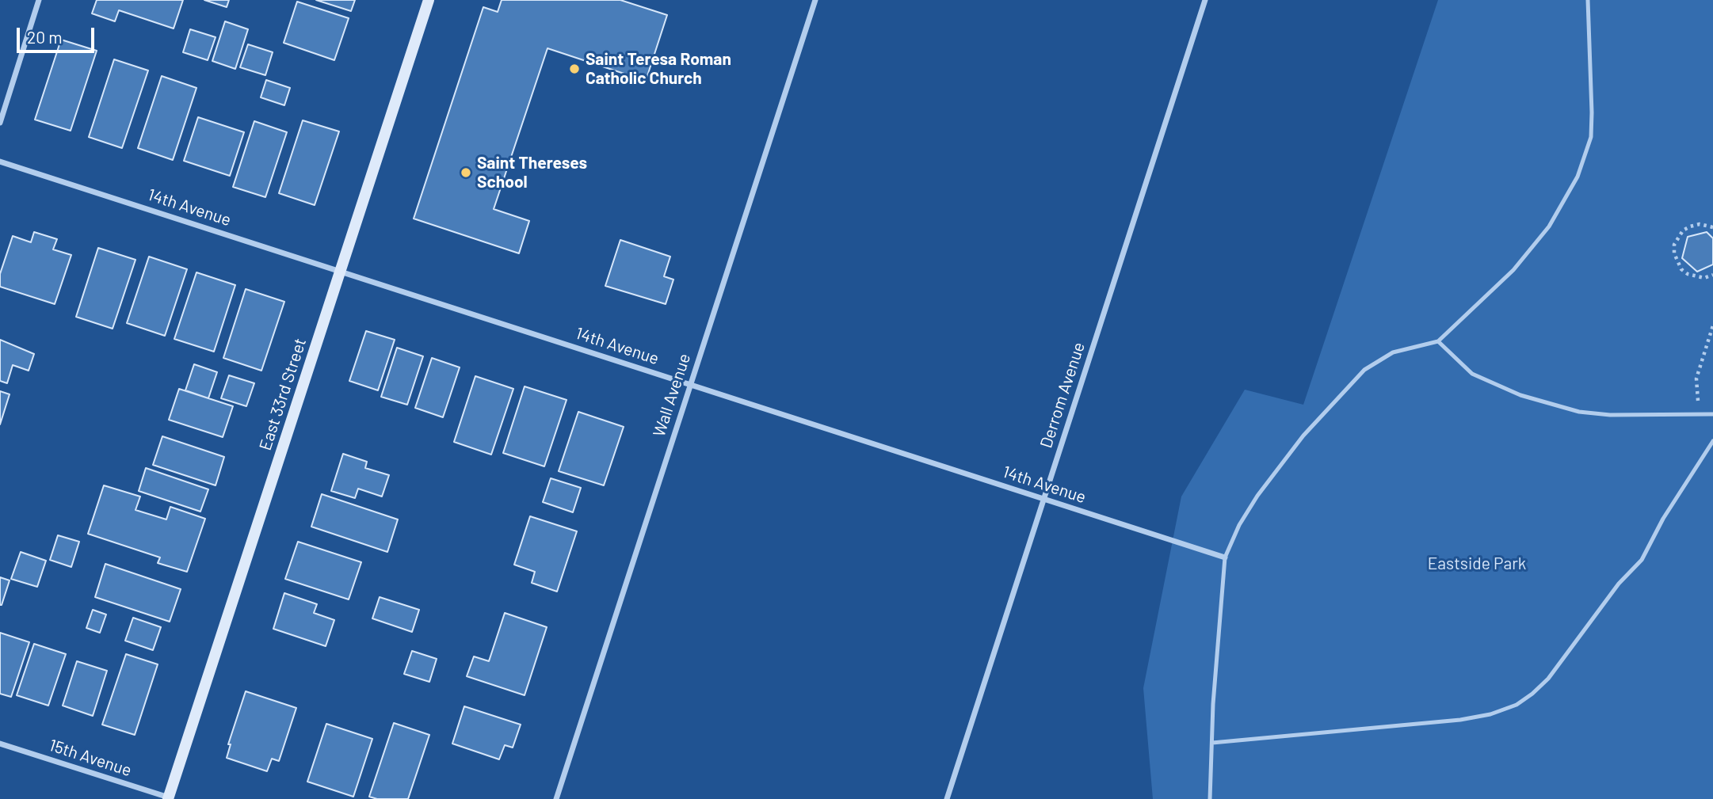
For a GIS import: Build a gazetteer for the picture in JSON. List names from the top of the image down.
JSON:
{
  "streets": {
    "main road": ["East 33rd Street"],
    "street": [
      "14th Avenue",
      "Wall Avenue",
      "Derrom Avenue",
      "15th Avenue"
    ]
  },
  "crossings": [
    ["14th Avenue", "East 33rd Street"],
    ["14th Avenue", "Wall Avenue"],
    ["14th Avenue", "Derrom Avenue"],
    ["East 33rd Street", "15th Avenue"]
  ],
  "parks": ["Eastside Park"],
  "places": ["Saint Teresa Roman Catholic Church", "Saint Thereses School"],
  "scale_bar": "20 m"
}
